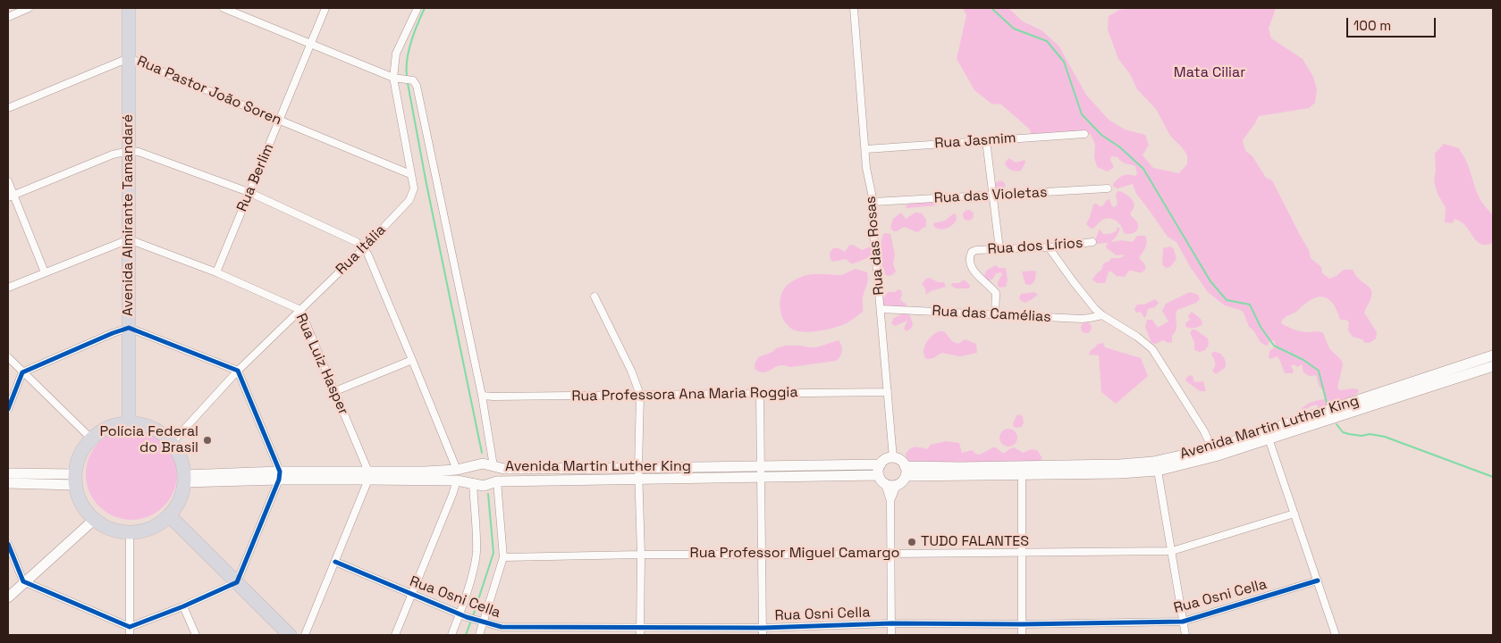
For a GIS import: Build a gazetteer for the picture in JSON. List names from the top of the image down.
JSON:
{
  "streets": {
    "highway": ["Avenida Almirante Tamandaré"],
    "main road": ["Avenida Martin Luther King"],
    "street": [
      "Rua Pastor João Soren",
      "Rua Jasmim",
      "Rua Berlim",
      "Rua das Violetas",
      "Rua das Rosas",
      "Rua dos Lírios",
      "Rua Itália",
      "Rua das Camélias",
      "Rua Luiz Hasper",
      "Rua Professora Ana Maria Roggia",
      "Rua Professor Miguel Camargo",
      "Rua Osni Cella"
    ]
  },
  "crossings": [
    ["Rua Pastor João Soren", "Rua Berlim"],
    ["Rua Pastor João Soren", "Avenida Almirante Tamandaré"],
    ["Rua Pastor João Soren", "Rua Itália"],
    ["Rua Jasmim", "Rua das Rosas"],
    ["Rua Berlim", "Rua Luiz Hasper"],
    ["Rua das Violetas", "Rua das Rosas"],
    ["Avenida Almirante Tamandaré", "Rua Itália"],
    ["Avenida Almirante Tamandaré", "Rua Luiz Hasper"],
    ["Avenida Almirante Tamandaré", "Avenida Martin Luther King"],
    ["Rua das Rosas", "Rua das Camélias"],
    ["Rua das Rosas", "Rua Professora Ana Maria Roggia"],
    ["Rua das Rosas", "Avenida Martin Luther King"],
    ["Rua dos Lírios", "Rua das Camélias"],
    ["Rua Itália", "Rua Luiz Hasper"],
    ["Rua Itália", "Avenida Martin Luther King"],
    ["Rua Luiz Hasper", "Avenida Martin Luther King"]
  ],
  "parks": ["Mata Ciliar"],
  "places": ["Polícia Federal do Brasil", "TUDO FALANTES"],
  "scale_bar": "100 m"
}
